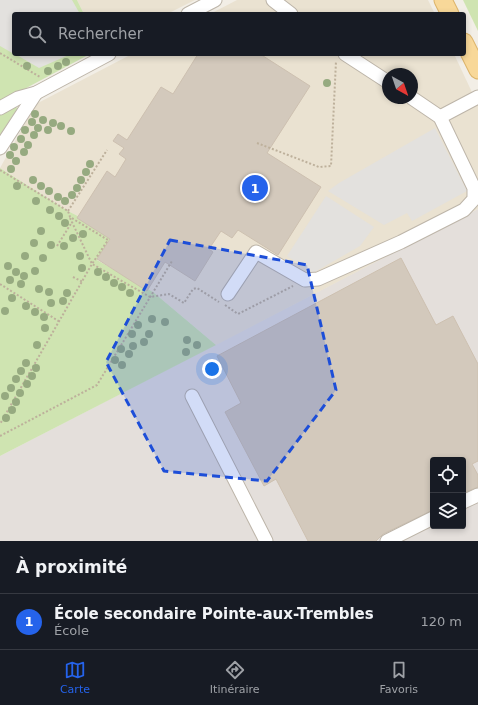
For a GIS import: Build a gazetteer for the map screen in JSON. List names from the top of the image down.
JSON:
{
  "north": "bottom right",
  "page": {
    "search": "Rechercher",
    "pins": "1",
    "heading": "À proximité",
    "list": [
      {
        "mark": "1",
        "name": "École secondaire Pointe-aux-Trembles",
        "note": "École",
        "value": "120 m"
      }
    ],
    "nav": ["Carte", "Itinéraire", "Favoris"]
  }
}
